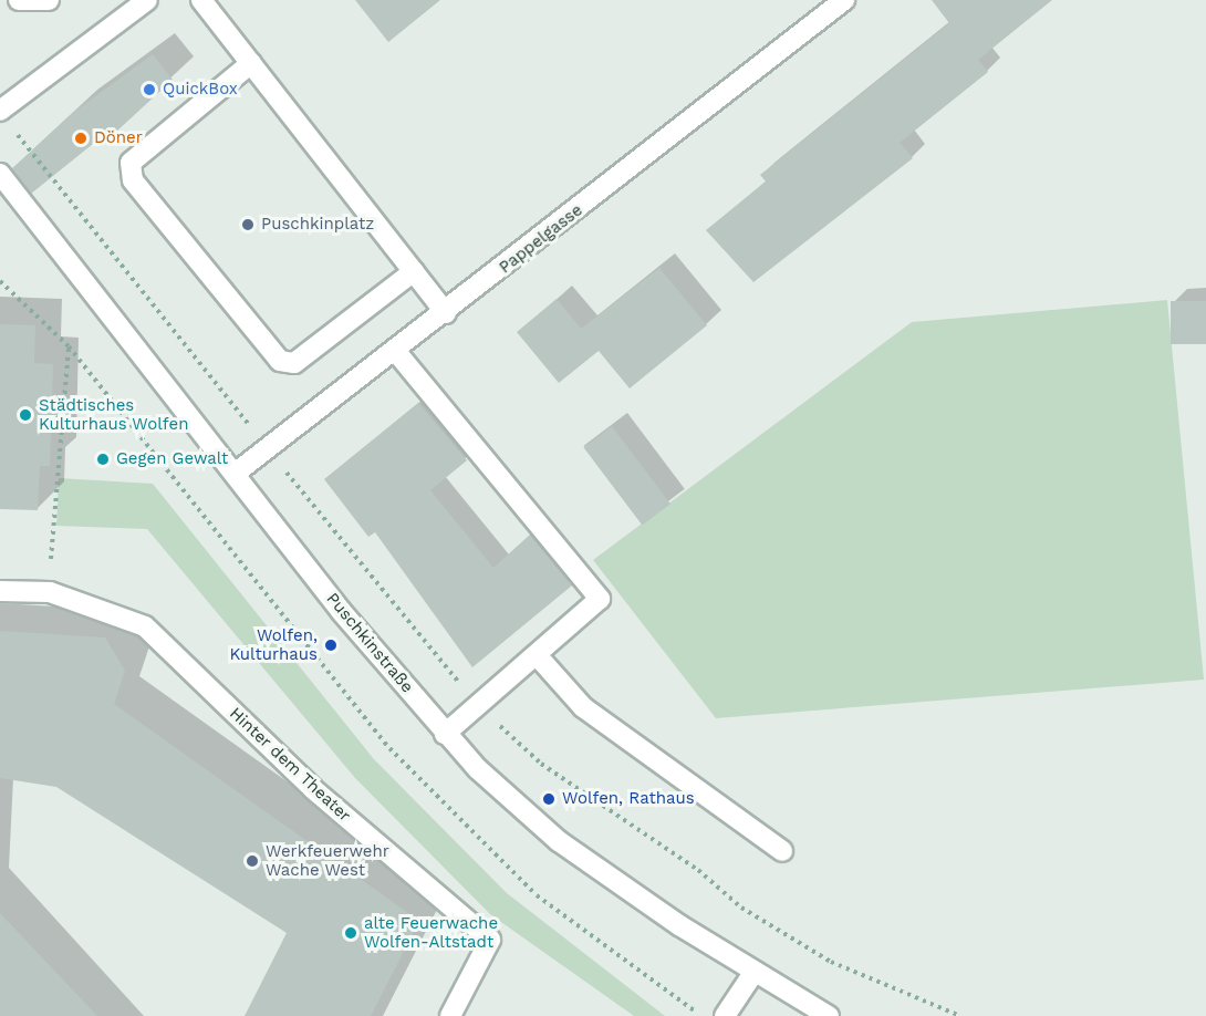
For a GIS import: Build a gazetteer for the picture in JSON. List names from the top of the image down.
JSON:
{
  "streets": {
    "street": ["Pappelgasse", "Puschkinstraße", "Hinter dem Theater"]
  },
  "crossings": [
    ["Pappelgasse", "Puschkinstraße"]
  ],
  "places": [
    "QuickBox",
    "Döner",
    "Puschkinplatz",
    "Städtisches Kulturhaus Wolfen",
    "Gegen Gewalt",
    "Wolfen, Kulturhaus",
    "Wolfen, Rathaus",
    "Werkfeuerwehr Wache West",
    "alte Feuerwache Wolfen-Altstadt"
  ]
}
